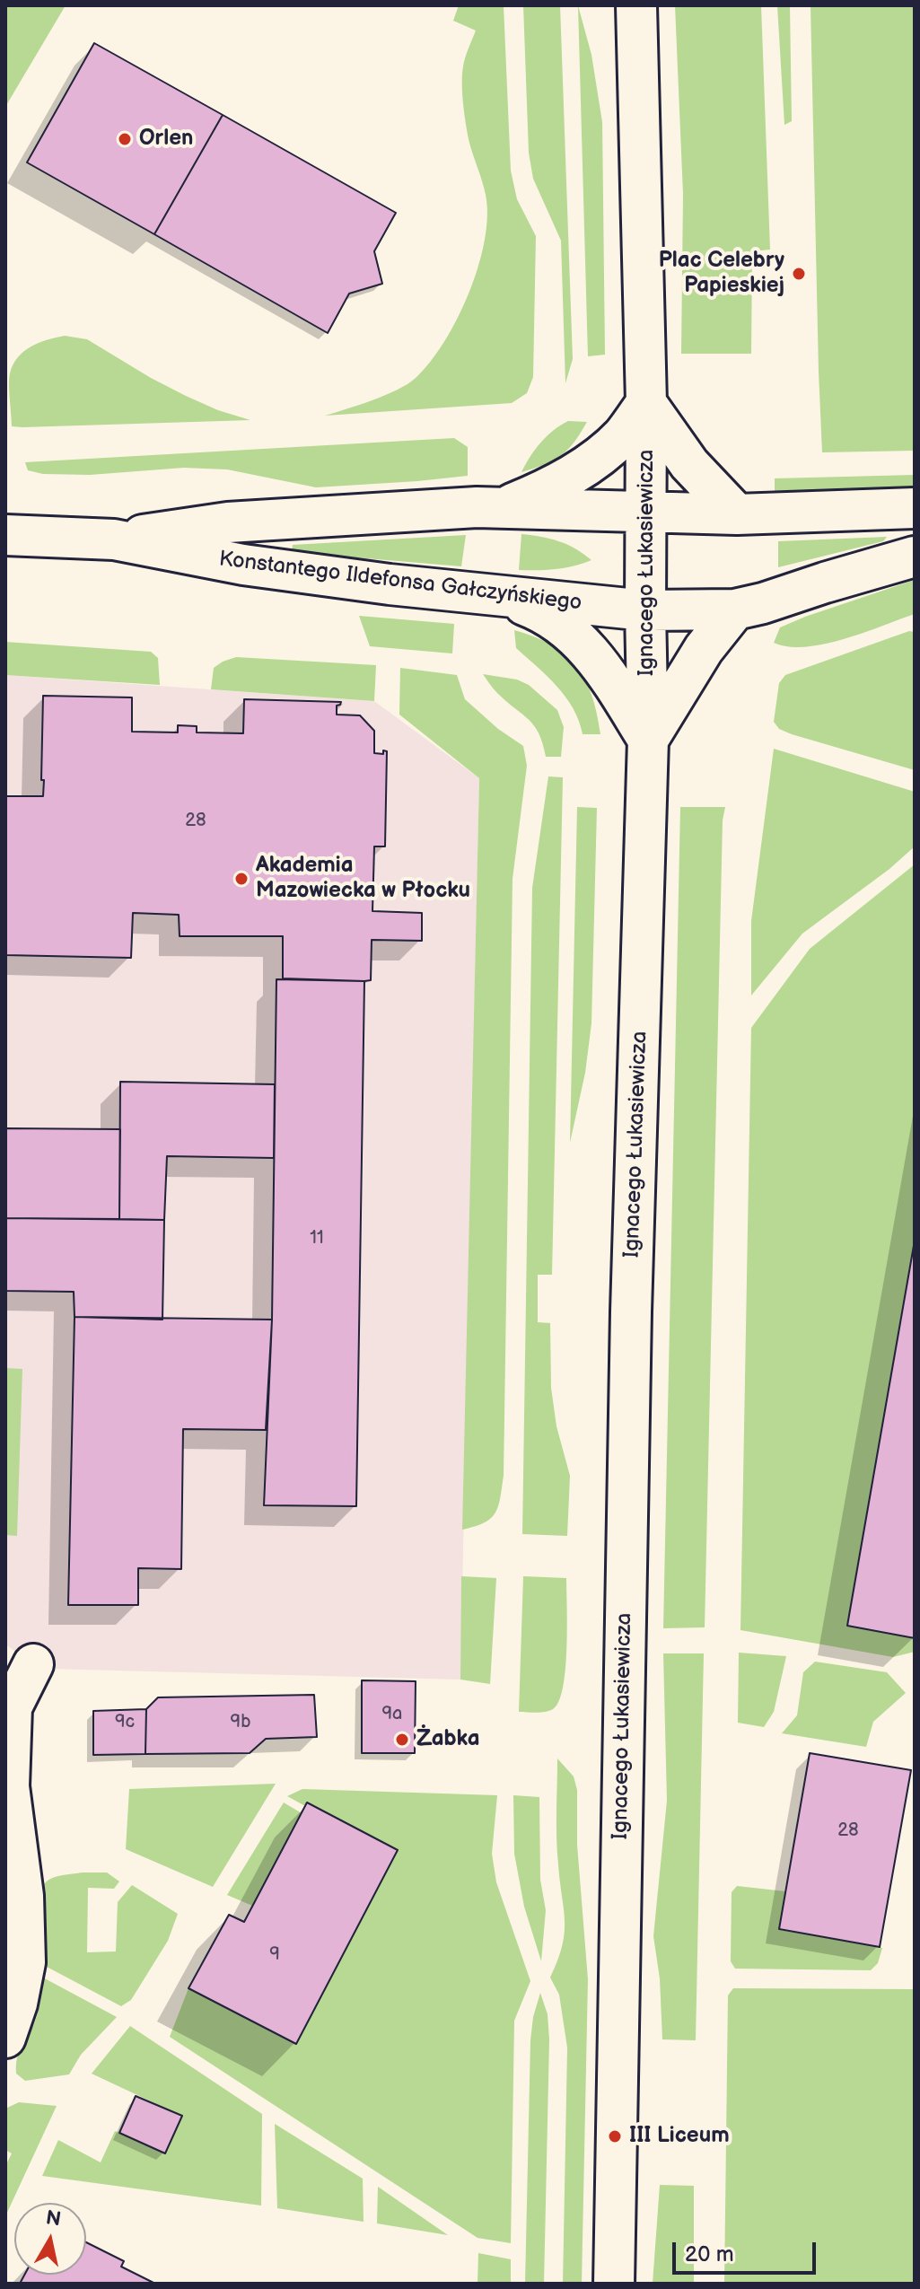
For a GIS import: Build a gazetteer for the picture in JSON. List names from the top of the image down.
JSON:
{
  "streets": {
    "street": ["Ignacego Łukasiewicza", "Konstantego Ildefonsa Gałczyńskiego"]
  },
  "crossings": [
    ["Ignacego Łukasiewicza", "Konstantego Ildefonsa Gałczyńskiego"]
  ],
  "places": [
    "Orlen",
    "Plac Celebry Papieskiej",
    "Akademia Mazowiecka w Płocku",
    "Żabka",
    "III Liceum"
  ],
  "house_numbers": [
    "28",
    "11",
    "9a",
    "9c",
    "9b",
    "28",
    "9"
  ],
  "scale_bar": "20 m",
  "north": "top"
}
